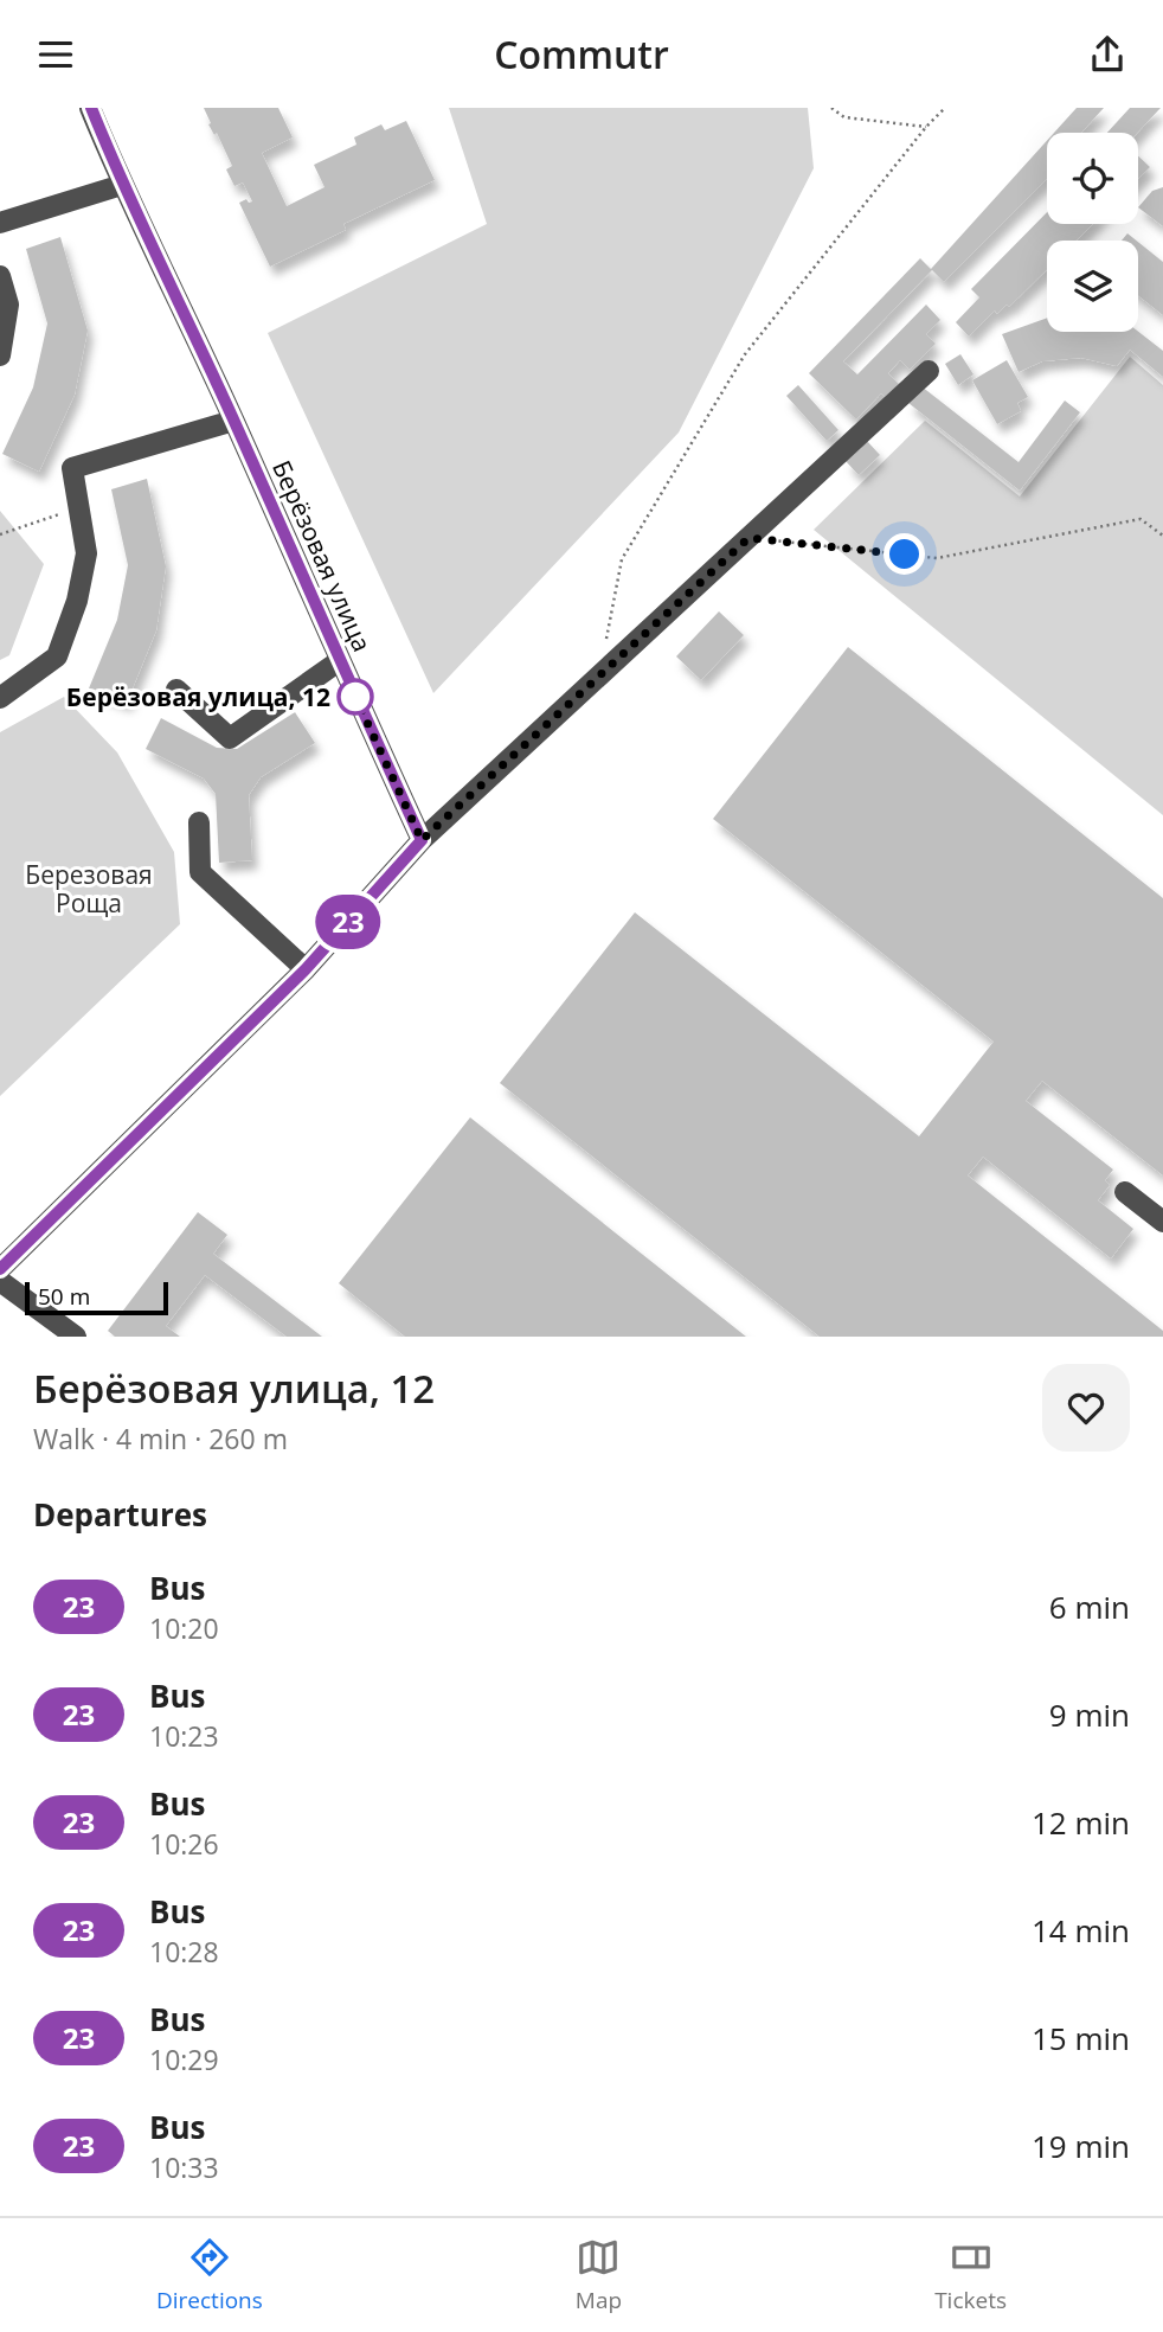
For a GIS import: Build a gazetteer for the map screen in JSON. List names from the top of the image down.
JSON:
{
  "streets": {
    "street": ["Берёзовая улица"]
  },
  "parks": ["Березовая Роща"],
  "places": ["Берёзовая улица, 12"],
  "lines": ["bus line 23"],
  "scale_bar": "50 m",
  "page": {
    "header": "Commutr",
    "on_map": "23",
    "scale": "50 m",
    "heading": [
      ["Берёзовая улица, 12", "Walk · 4 min · 260 m"],
      "Departures"
    ],
    "list": [
      {
        "mark": "23",
        "name": "Bus",
        "note": "10:20",
        "value": "6 min"
      },
      {
        "mark": "23",
        "name": "Bus",
        "note": "10:23",
        "value": "9 min"
      },
      {
        "mark": "23",
        "name": "Bus",
        "note": "10:26",
        "value": "12 min"
      },
      {
        "mark": "23",
        "name": "Bus",
        "note": "10:28",
        "value": "14 min"
      },
      {
        "mark": "23",
        "name": "Bus",
        "note": "10:29",
        "value": "15 min"
      },
      {
        "mark": "23",
        "name": "Bus",
        "note": "10:33",
        "value": "19 min"
      }
    ],
    "tabs": ["Directions", "Map", "Tickets"]
  }
}
